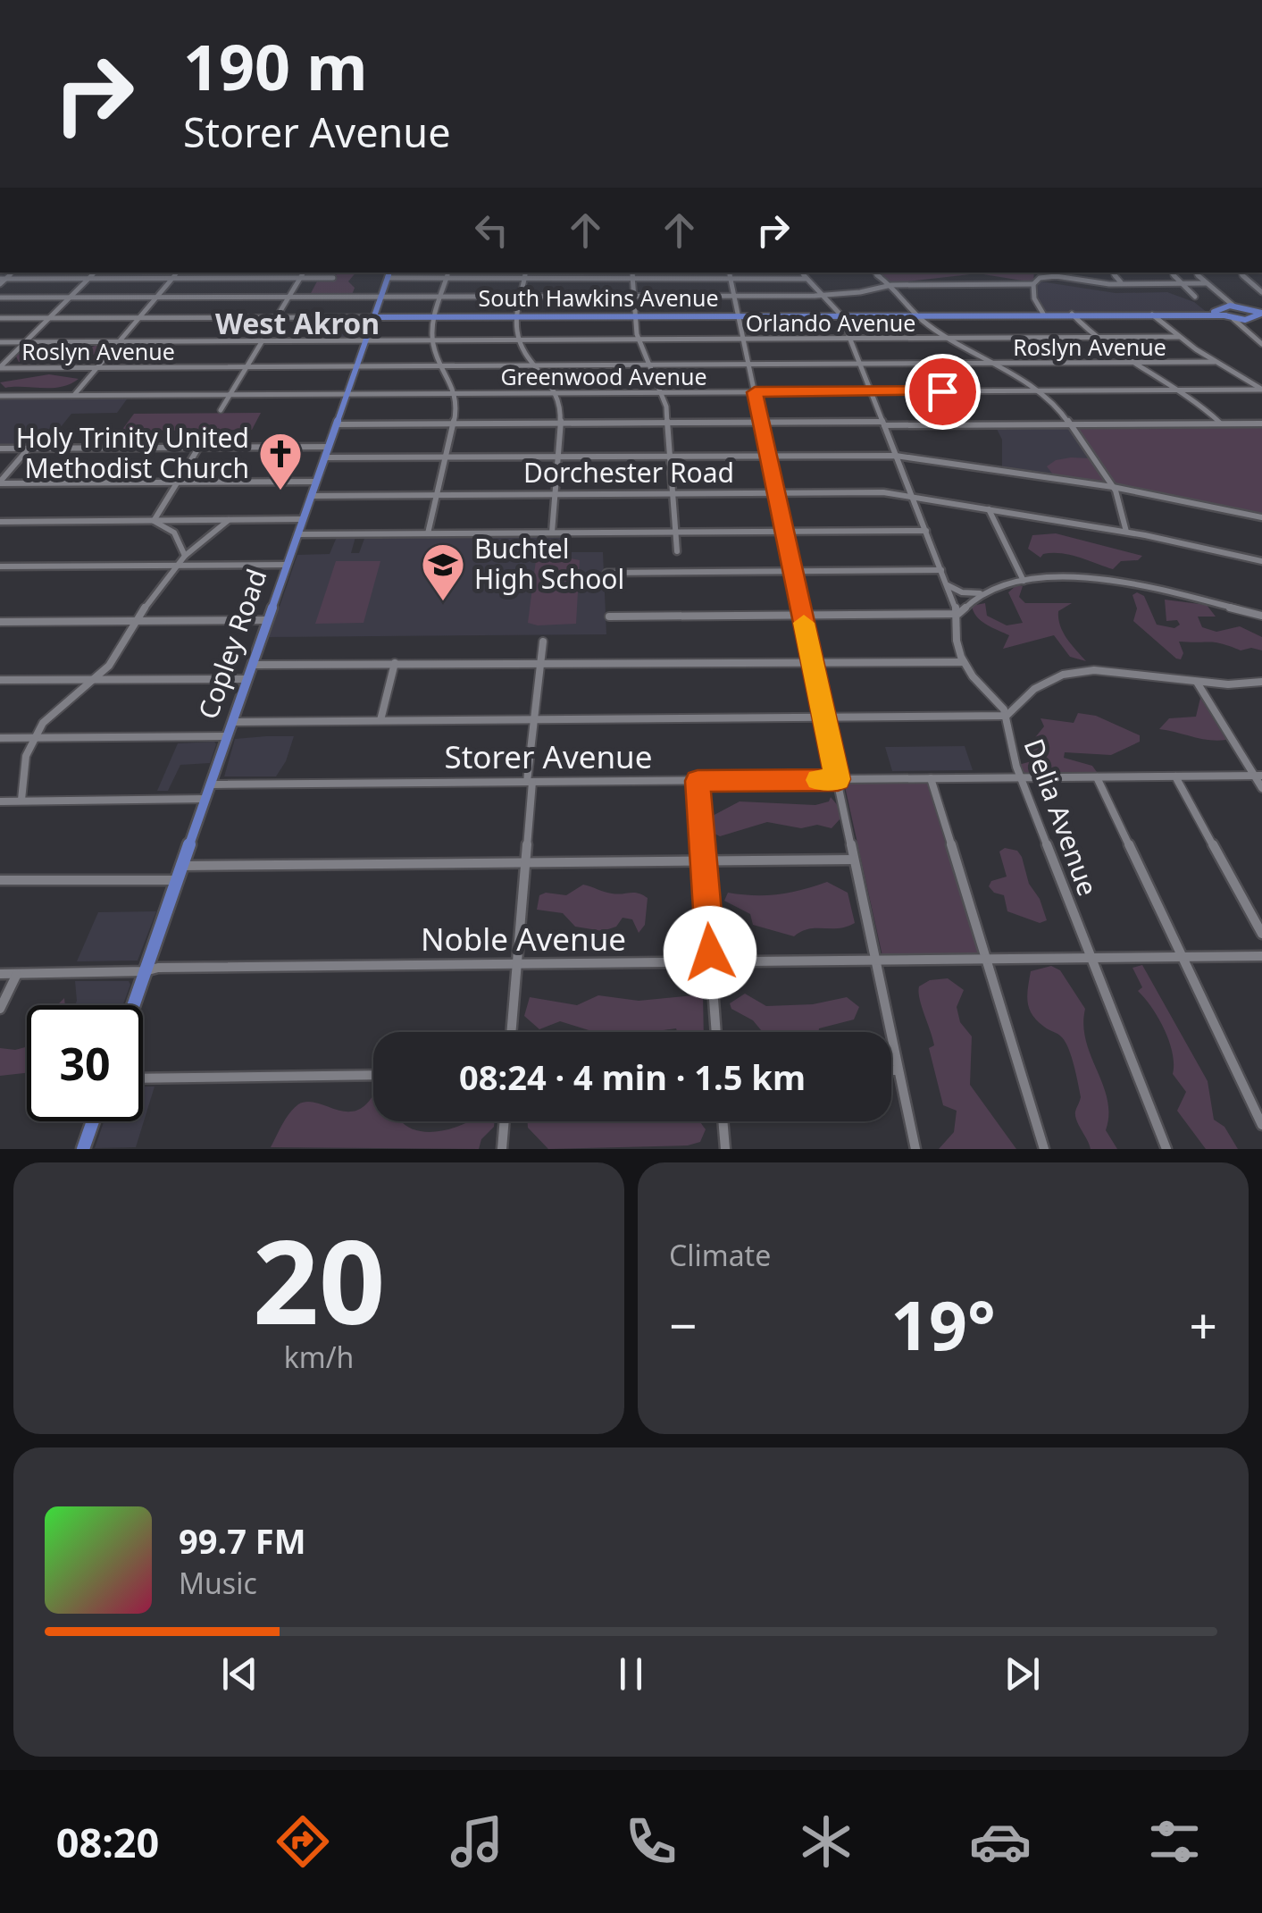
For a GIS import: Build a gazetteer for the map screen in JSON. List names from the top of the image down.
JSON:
{
  "streets": {
    "main road": ["South Hawkins Avenue", "Copley Road"],
    "street": [
      "Orlando Avenue",
      "Roslyn Avenue",
      "Greenwood Avenue",
      "Dorchester Road",
      "Storer Avenue",
      "Delia Avenue",
      "Noble Avenue"
    ]
  },
  "crossings": [
    ["South Hawkins Avenue", "Copley Road"],
    ["Orlando Avenue", "Copley Road"],
    ["Roslyn Avenue", "Copley Road"],
    ["Greenwood Avenue", "Copley Road"],
    ["Dorchester Road", "Copley Road"],
    ["Copley Road", "Storer Avenue"],
    ["Copley Road", "Noble Avenue"],
    ["Storer Avenue", "Delia Avenue"],
    ["Delia Avenue", "Noble Avenue"]
  ],
  "districts": ["West Akron"],
  "places": {
    "church": ["Holy Trinity United Methodist Church"],
    "school or university": ["Buchtel High School"]
  },
  "page": {
    "turn": ["190 m", "Storer Avenue"],
    "limit": "30",
    "trip": "08:24 · 4 min · 1.5 km",
    "tile": [
      ["20", "km/h"],
      "Climate"
    ],
    "heat": ["−", "19°", "+"],
    "song": ["99.7 FM", "Music"],
    "tabs": "08:20"
  }
}
